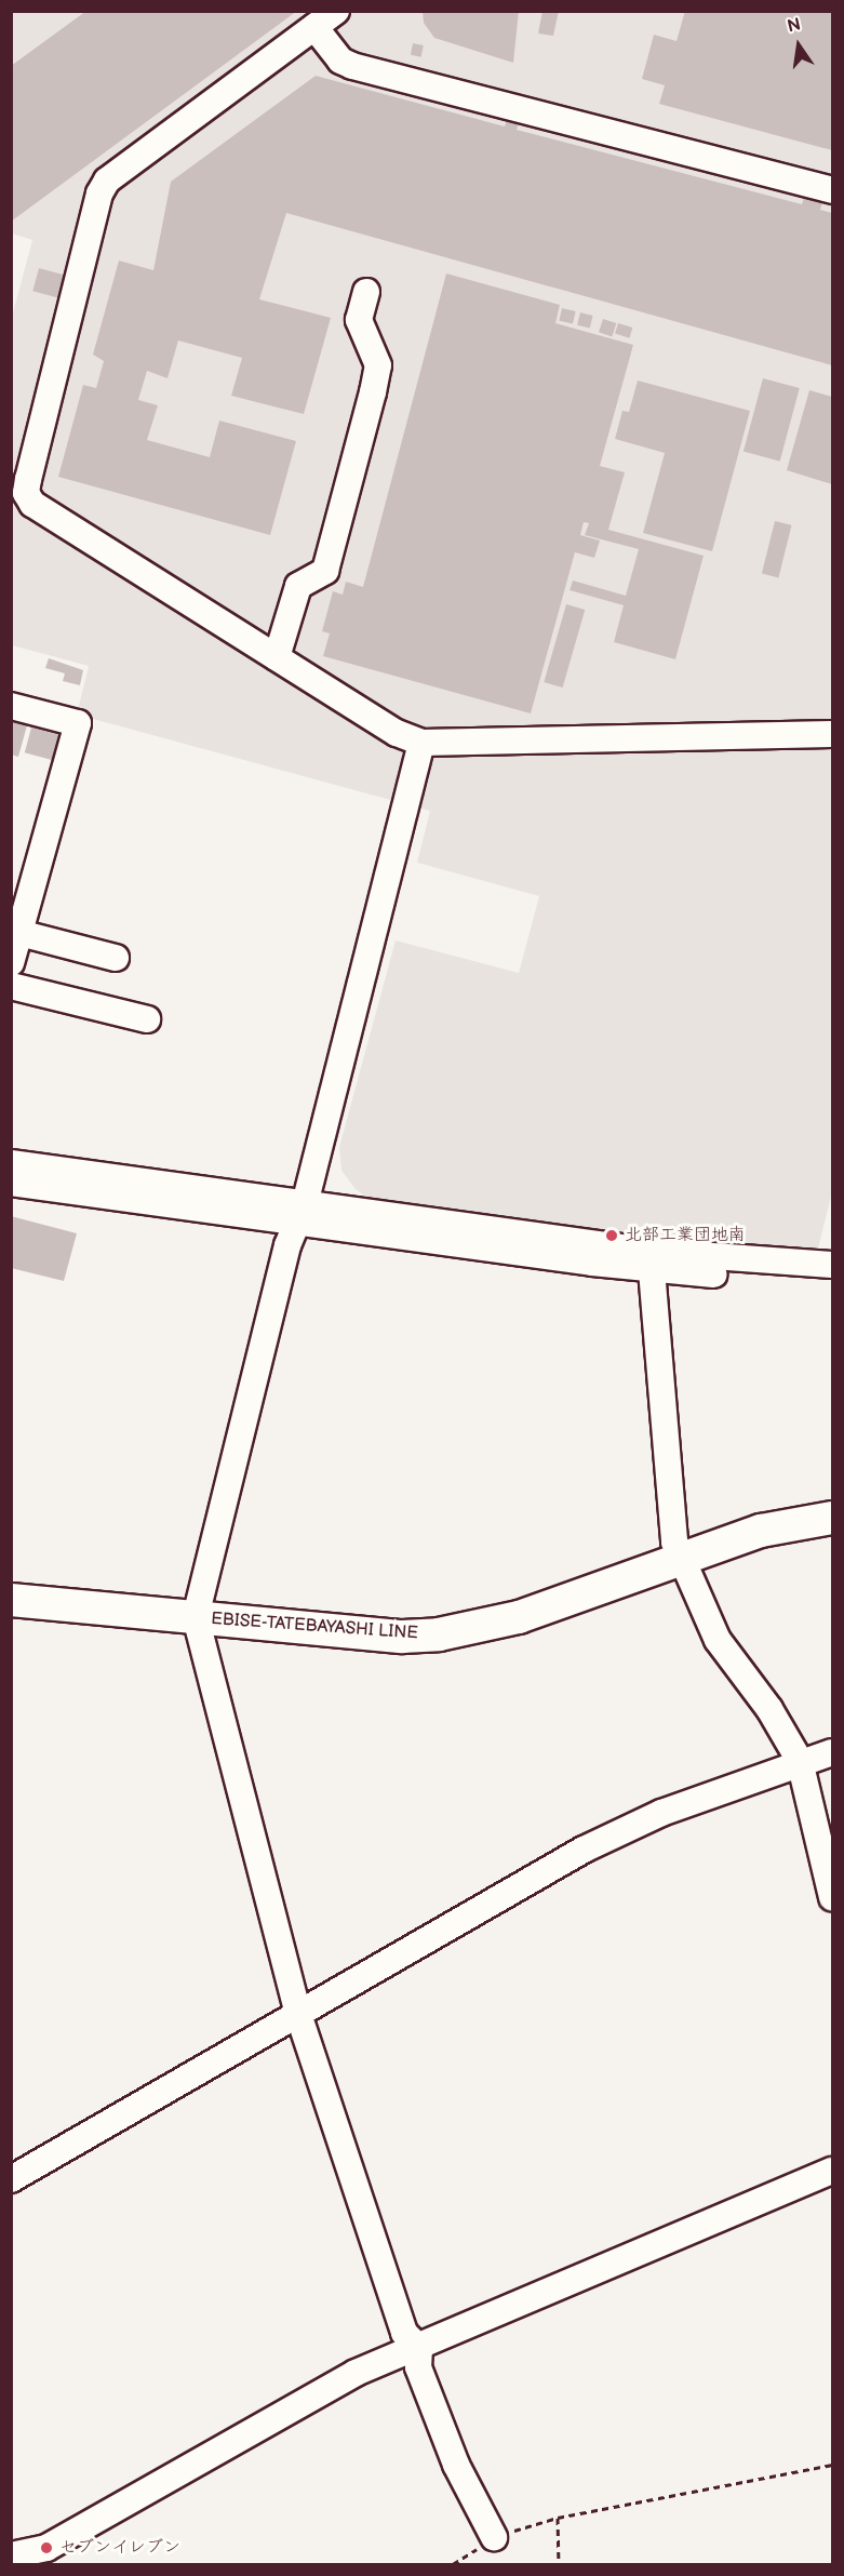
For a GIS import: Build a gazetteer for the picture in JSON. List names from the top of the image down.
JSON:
{
  "streets": {
    "main road": ["EBISE-TATEBAYASHI LINE"]
  },
  "places": ["北部工業団地南", "セブンイレブン"],
  "north": "top"
}
